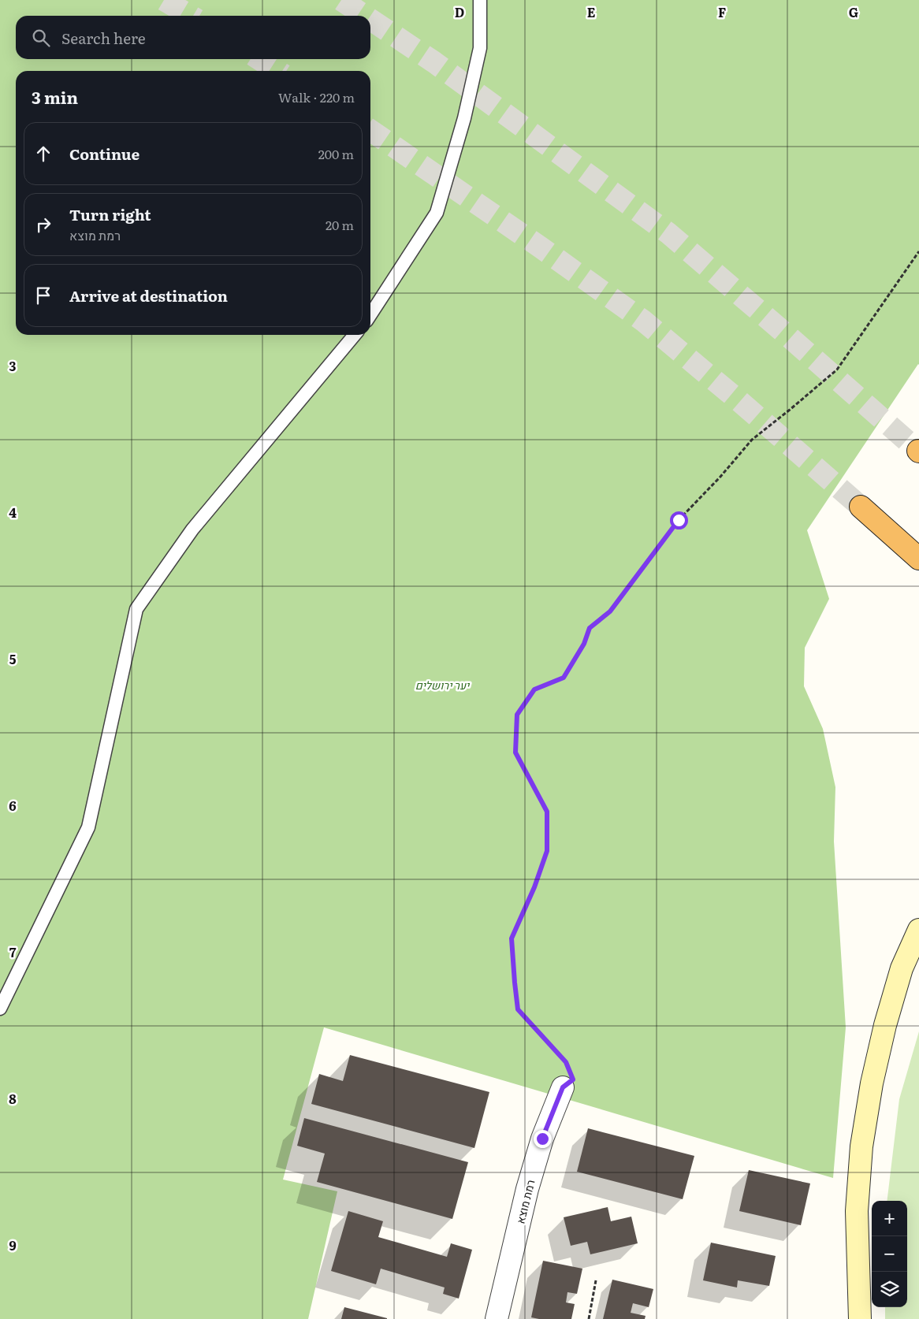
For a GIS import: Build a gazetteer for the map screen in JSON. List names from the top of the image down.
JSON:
{
  "streets": {
    "street": ["רמת מוצא"]
  },
  "parks": ["יער ירושלים"],
  "page": {
    "search": "Search here",
    "heading": ["3 min", "Walk · 220 m"],
    "list": [
      ["Continue", "200 m"],
      ["Turn right", "רמת מוצא", "20 m"],
      "Arrive at destination"
    ],
    "map_buttons": ["+", "−"]
  },
  "grid": {
    "columns": [
      "D",
      "E",
      "F",
      "G"
    ],
    "rows": [
      "3",
      "4",
      "5",
      "6",
      "7",
      "8",
      "9"
    ]
  }
}
